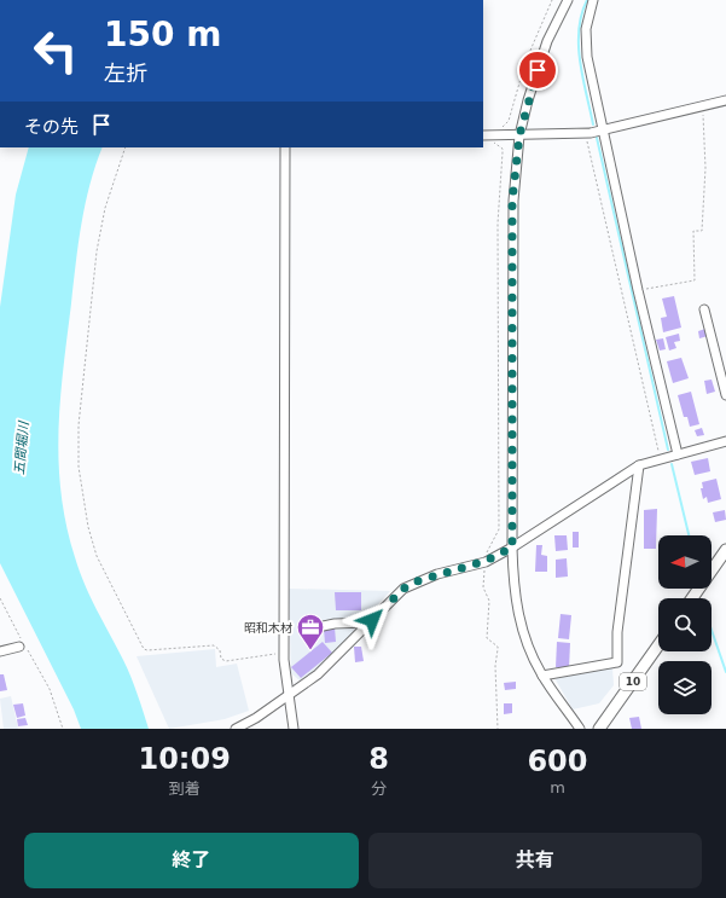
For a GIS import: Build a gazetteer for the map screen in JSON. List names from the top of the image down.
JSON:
{
  "streets": {
    "main road": ["10"]
  },
  "water": ["五間堀川"],
  "places": {
    "office": ["昭和木材"]
  },
  "north": "left",
  "page": {
    "turn": ["150 m", "左折"],
    "then": "その先",
    "eta": [
      "10:09",
      "到着",
      "8",
      "分",
      "600",
      "m"
    ],
    "buttons": ["終了", "共有"]
  }
}
